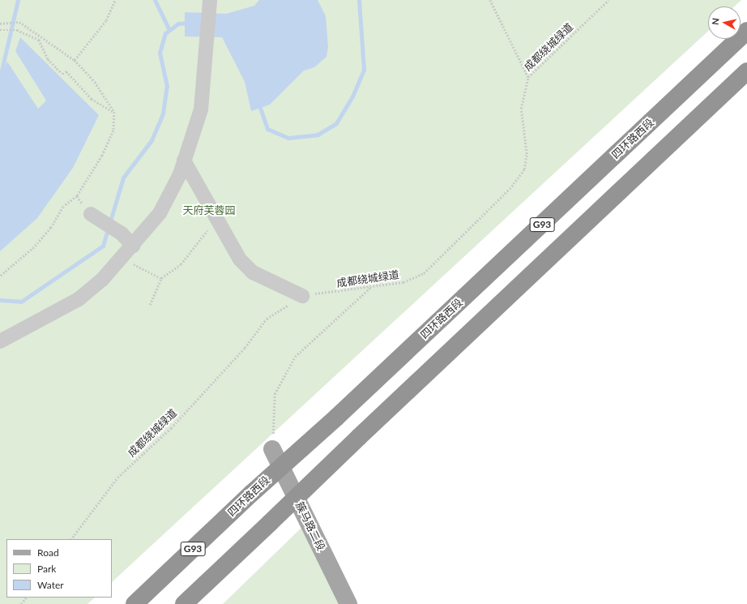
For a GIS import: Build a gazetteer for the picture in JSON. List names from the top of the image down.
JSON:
{
  "streets": {
    "highway": ["四环路西段", "G93"],
    "main road": ["簇马路二段"],
    "path": ["成都绕城绿道"]
  },
  "parks": ["天府芙蓉园"],
  "legend": ["Road", "Park", "Water"],
  "north": "left"
}
